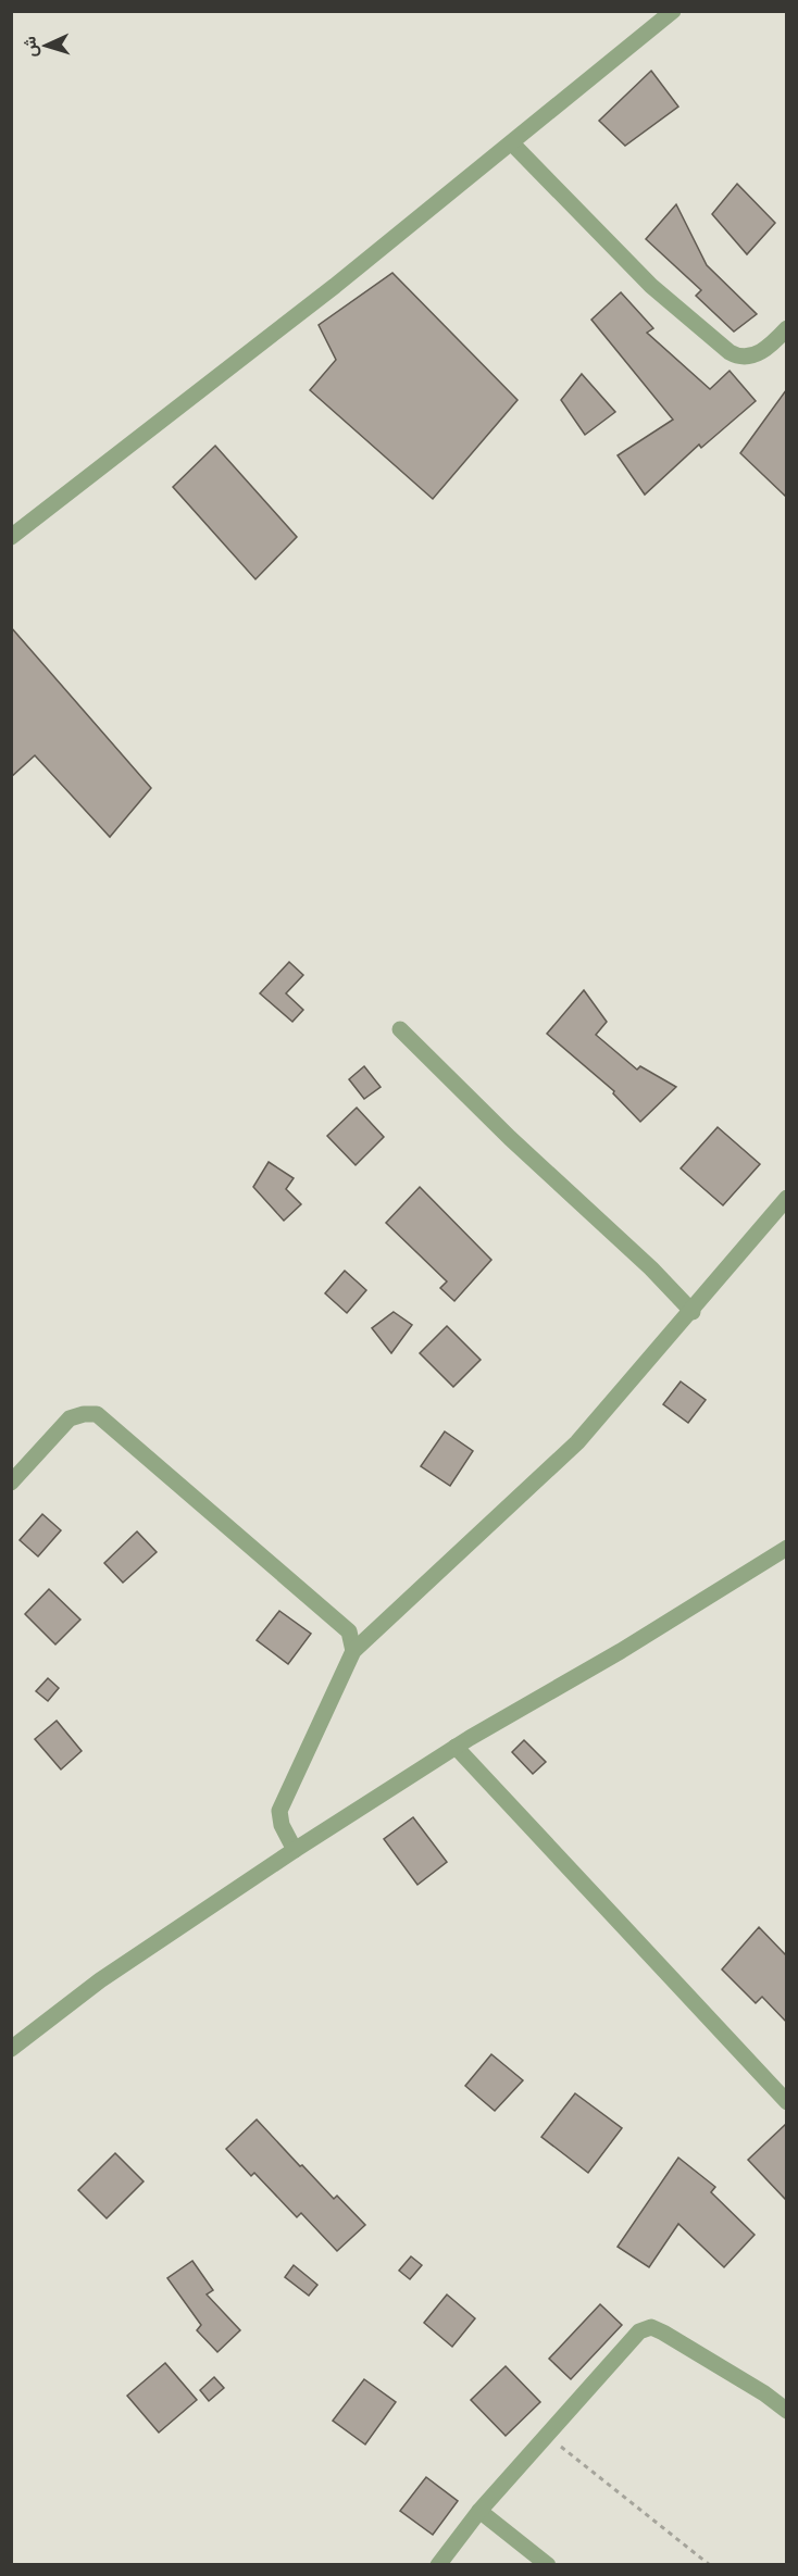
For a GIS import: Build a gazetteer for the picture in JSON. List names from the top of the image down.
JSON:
{
  "north": "left"
}
